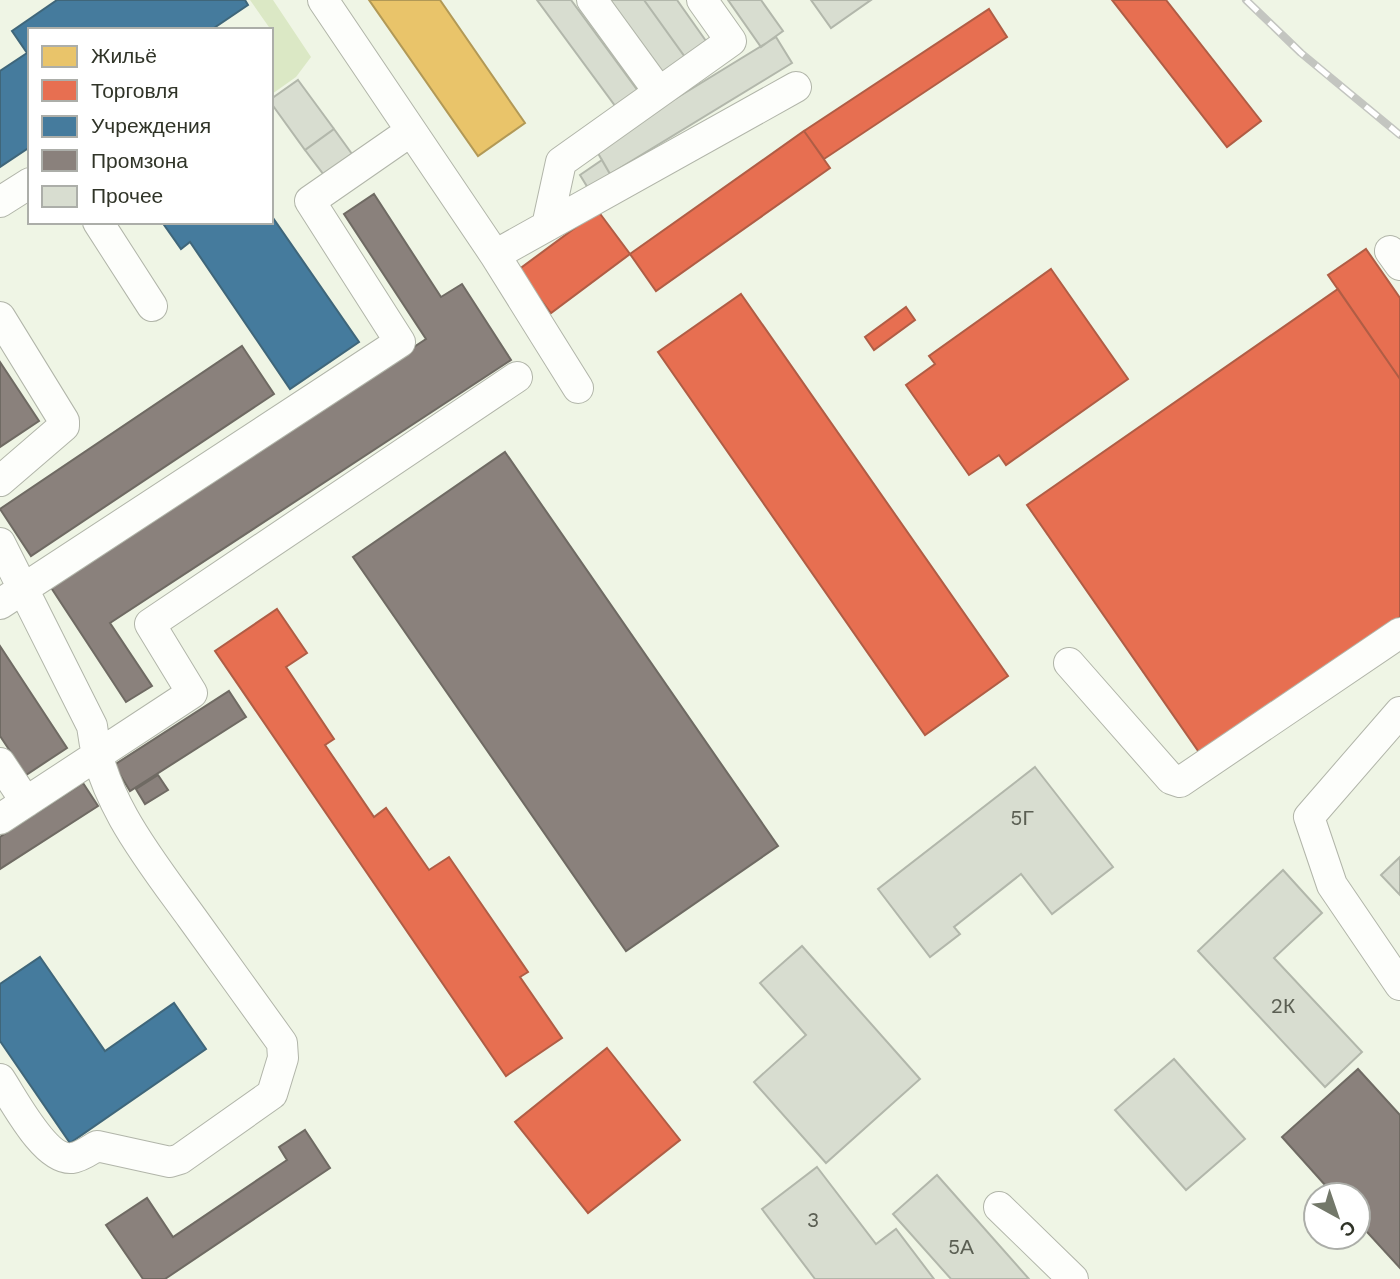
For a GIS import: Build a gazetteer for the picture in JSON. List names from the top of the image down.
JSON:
{
  "house_numbers": [
    "5Г",
    "2К",
    "3",
    "5А"
  ],
  "legend": [
    "Жильё",
    "Торговля",
    "Учреждения",
    "Промзона",
    "Прочее"
  ],
  "north": "bottom right"
}
